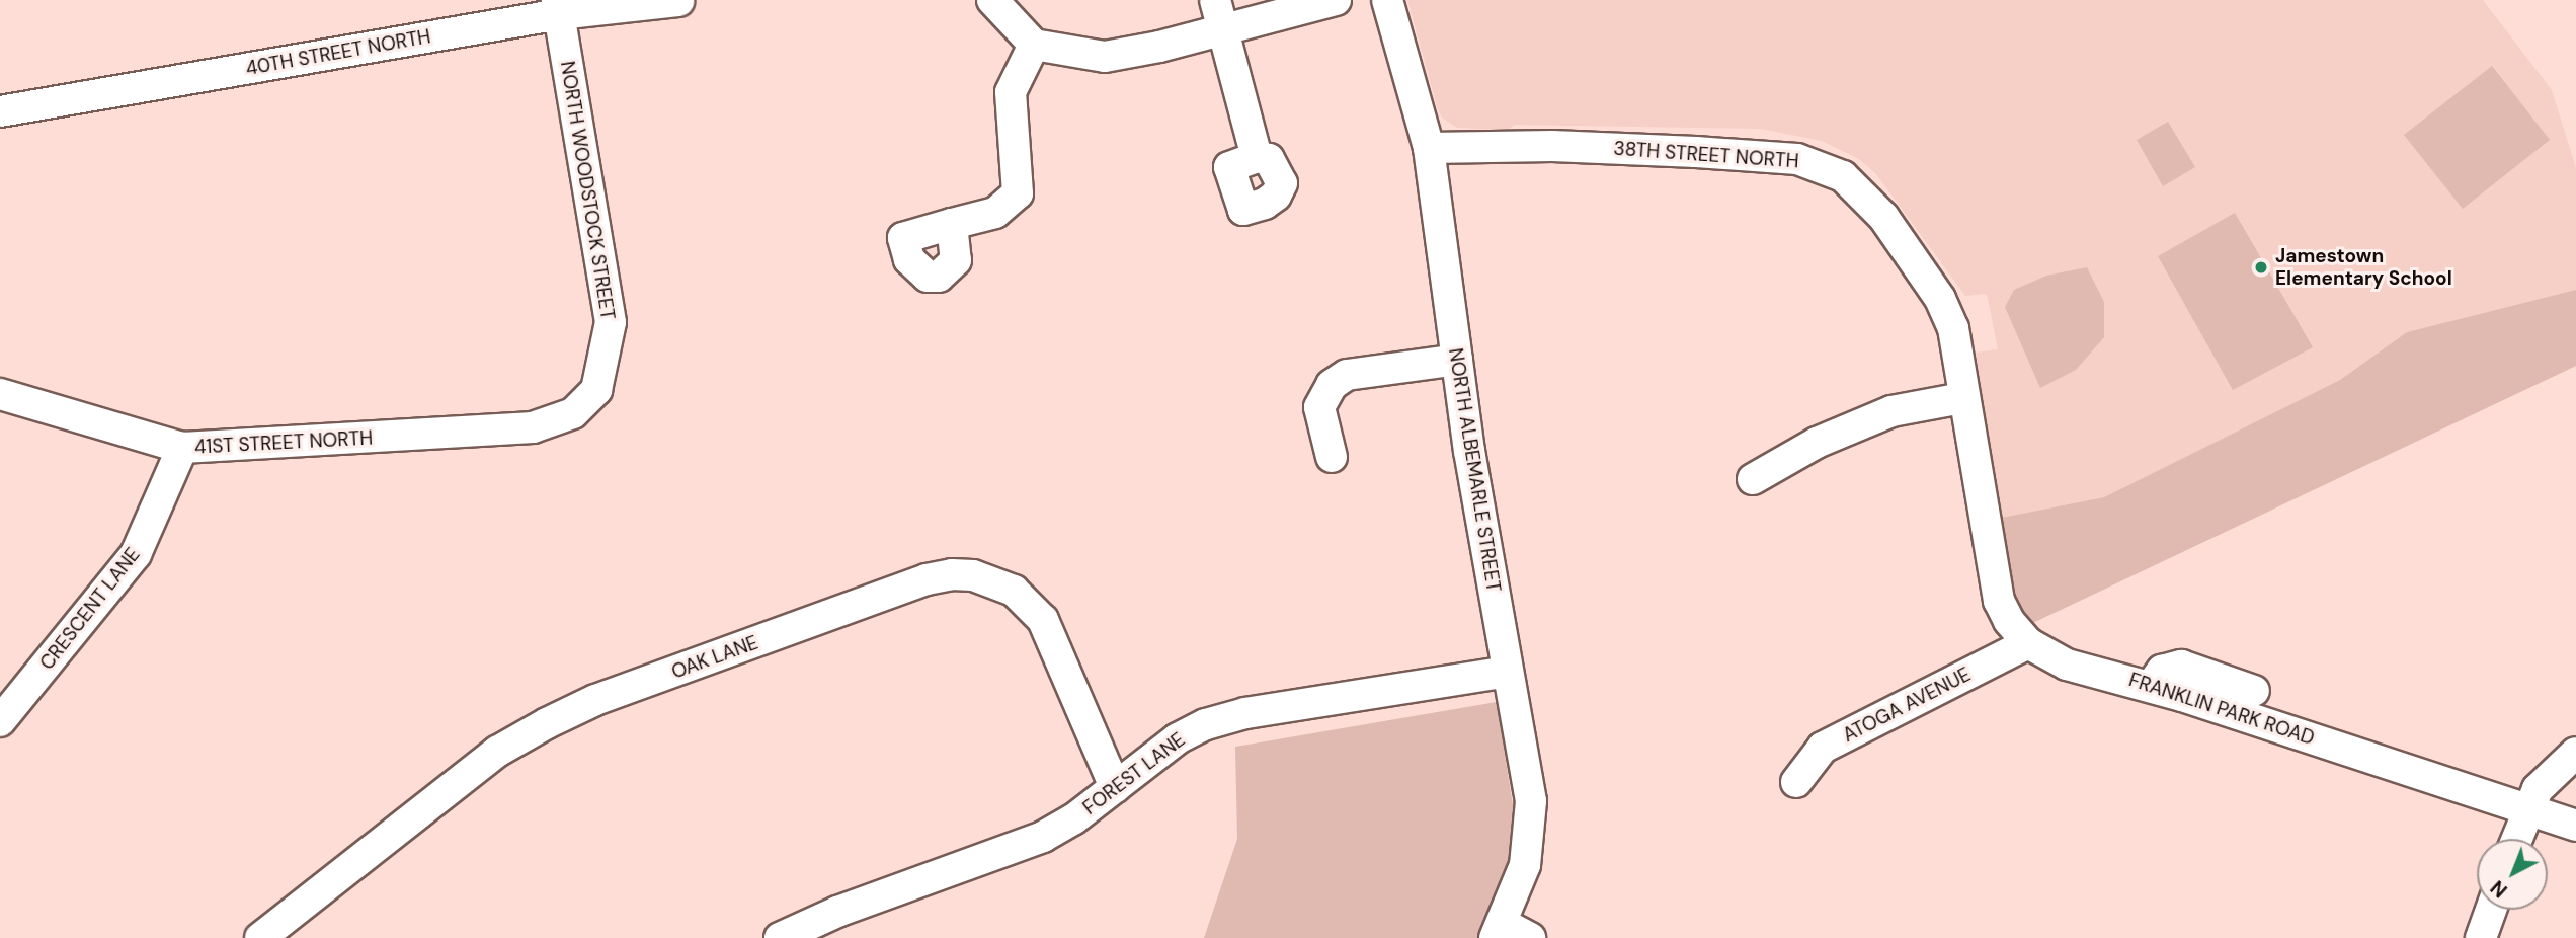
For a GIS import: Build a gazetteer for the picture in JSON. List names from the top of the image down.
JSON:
{
  "streets": {
    "street": [
      "40TH STREET NORTH",
      "38TH STREET NORTH",
      "NORTH WOODSTOCK STREET",
      "41ST STREET NORTH",
      "NORTH ALBEMARLE STREET",
      "CRESCENT LANE",
      "OAK LANE",
      "ATOGA AVENUE",
      "FRANKLIN PARK ROAD",
      "FOREST LANE"
    ]
  },
  "crossings": [
    ["40TH STREET NORTH", "NORTH WOODSTOCK STREET"],
    ["38TH STREET NORTH", "NORTH ALBEMARLE STREET"],
    ["38TH STREET NORTH", "FRANKLIN PARK ROAD"],
    ["NORTH WOODSTOCK STREET", "41ST STREET NORTH"],
    ["41ST STREET NORTH", "CRESCENT LANE"],
    ["NORTH ALBEMARLE STREET", "FOREST LANE"],
    ["OAK LANE", "FOREST LANE"],
    ["ATOGA AVENUE", "FRANKLIN PARK ROAD"]
  ],
  "places": ["Jamestown Elementary School"],
  "north": "bottom left"
}
